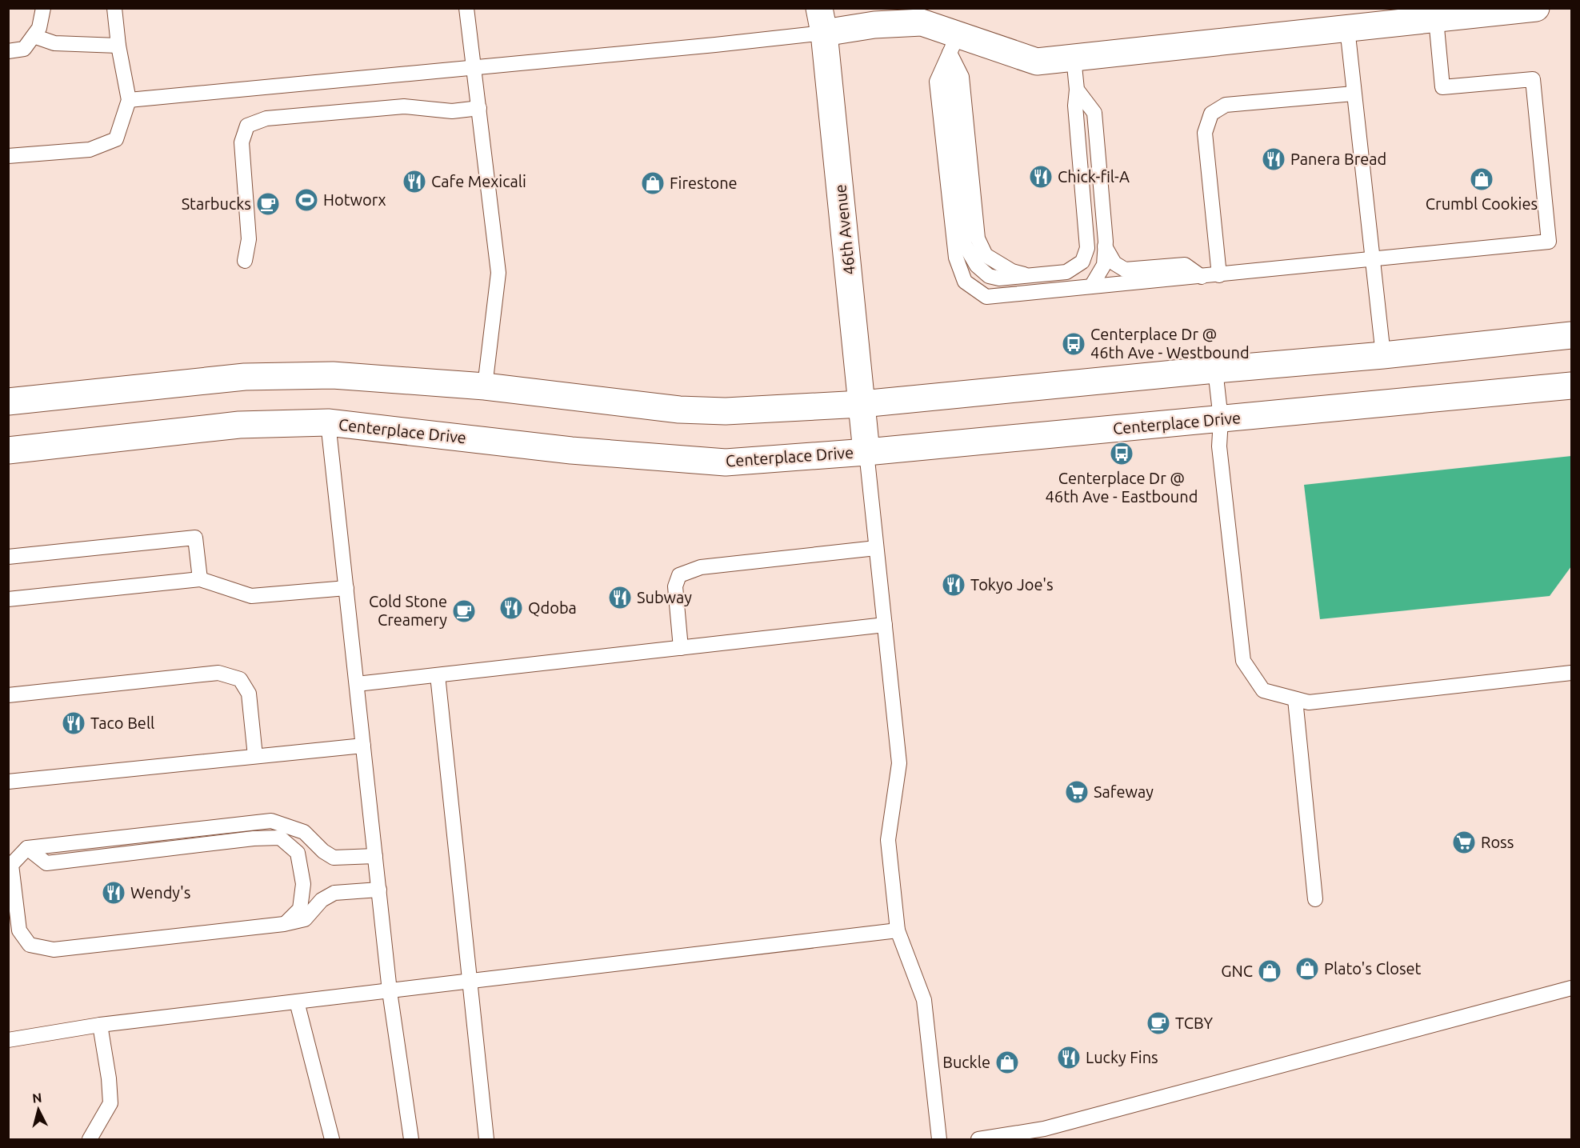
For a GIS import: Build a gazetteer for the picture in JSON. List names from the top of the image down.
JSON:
{
  "streets": {
    "street": ["46th Avenue", "Centerplace Drive"]
  },
  "crossings": [
    ["46th Avenue", "Centerplace Drive"]
  ],
  "places": {
    "restaurant": [
      "Panera Bread",
      "Chick-fil-A",
      "Cafe Mexicali",
      "Tokyo Joe's",
      "Subway",
      "Qdoba",
      "Taco Bell",
      "Wendy's",
      "Lucky Fins"
    ],
    "shop": [
      "Crumbl Cookies",
      "Firestone",
      "Plato's Closet",
      "GNC",
      "Buckle"
    ],
    "sports": ["Hotworx"],
    "cafe": ["Starbucks", "Cold Stone Creamery", "TCBY"],
    "bus stop": ["Centerplace Dr @ 46th Ave - Westbound", "Centerplace Dr @ 46th Ave - Eastbound"],
    "supermarket": ["Safeway", "Ross"]
  },
  "north": "top"
}
